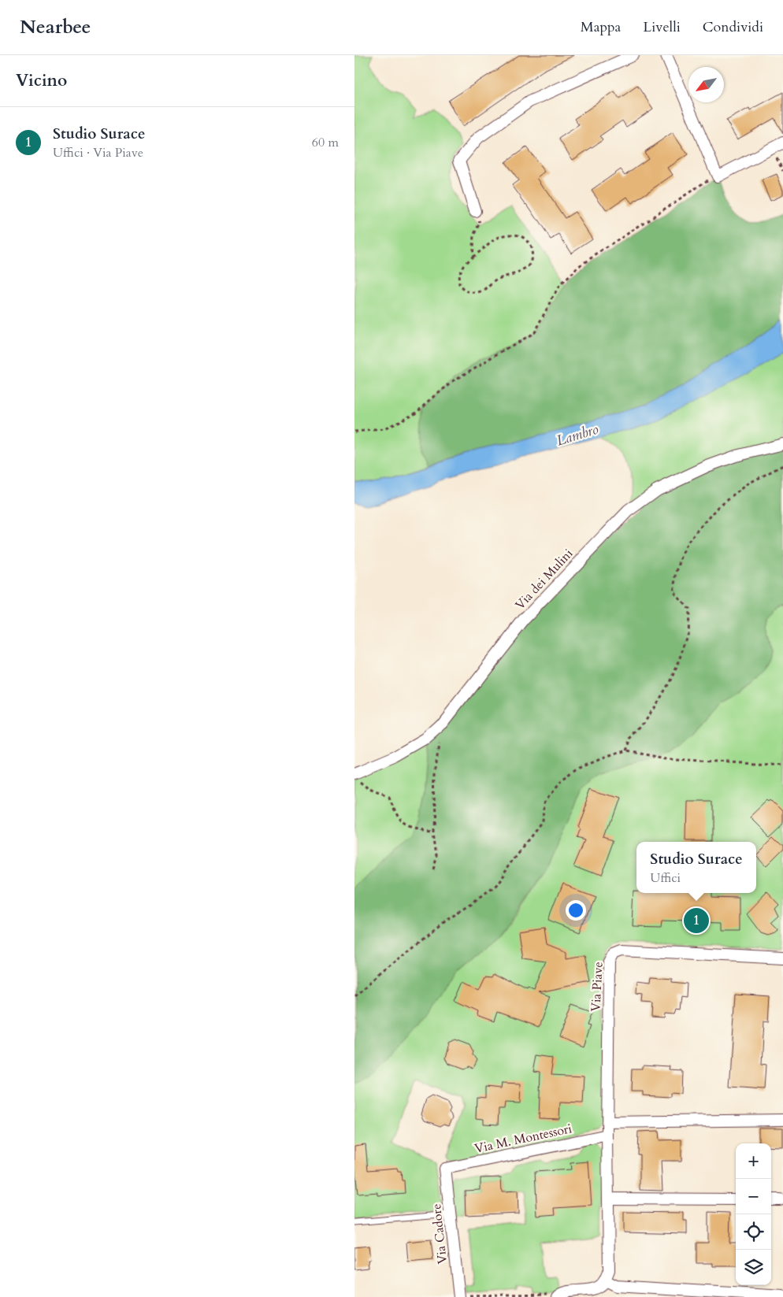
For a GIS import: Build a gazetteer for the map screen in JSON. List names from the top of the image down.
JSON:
{
  "streets": {
    "street": [
      "Via dei Mulini",
      "Via Piave",
      "Via M. Montessori",
      "Via Cadore"
    ]
  },
  "crossings": [
    ["Via Piave", "Via M. Montessori"],
    ["Via M. Montessori", "Via Cadore"]
  ],
  "water": ["Lambro"],
  "north": "bottom left",
  "page": {
    "header": "Nearbee",
    "nav": ["Mappa", "Livelli", "Condividi"],
    "heading": "Vicino",
    "list": [
      {
        "mark": "1",
        "name": "Studio Surace",
        "note": "Uffici · Via Piave",
        "value": "60 m"
      }
    ],
    "popup": ["Studio Surace", "Uffici"],
    "pins": "1",
    "map_buttons": ["+", "−"]
  }
}
